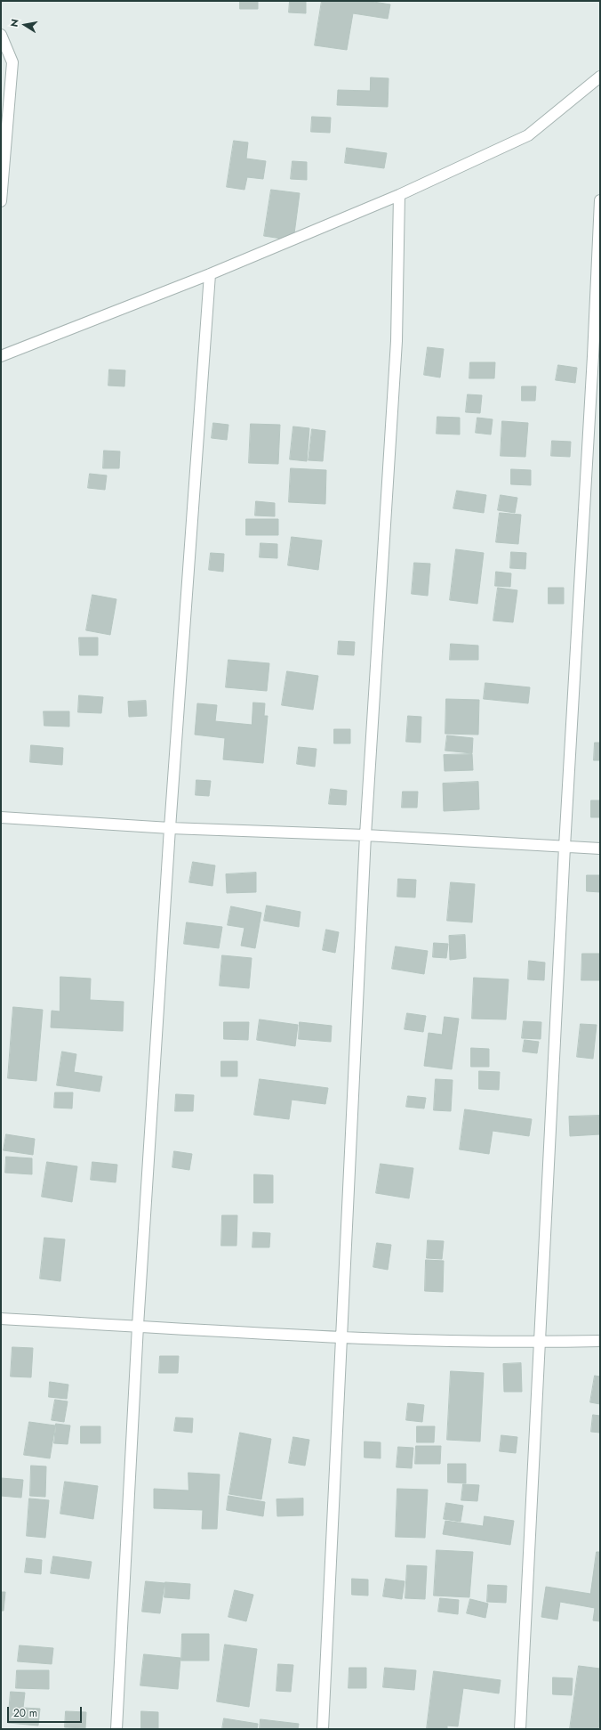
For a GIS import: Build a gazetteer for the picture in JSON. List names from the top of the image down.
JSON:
{
  "scale_bar": "20 m",
  "north": "left"
}
